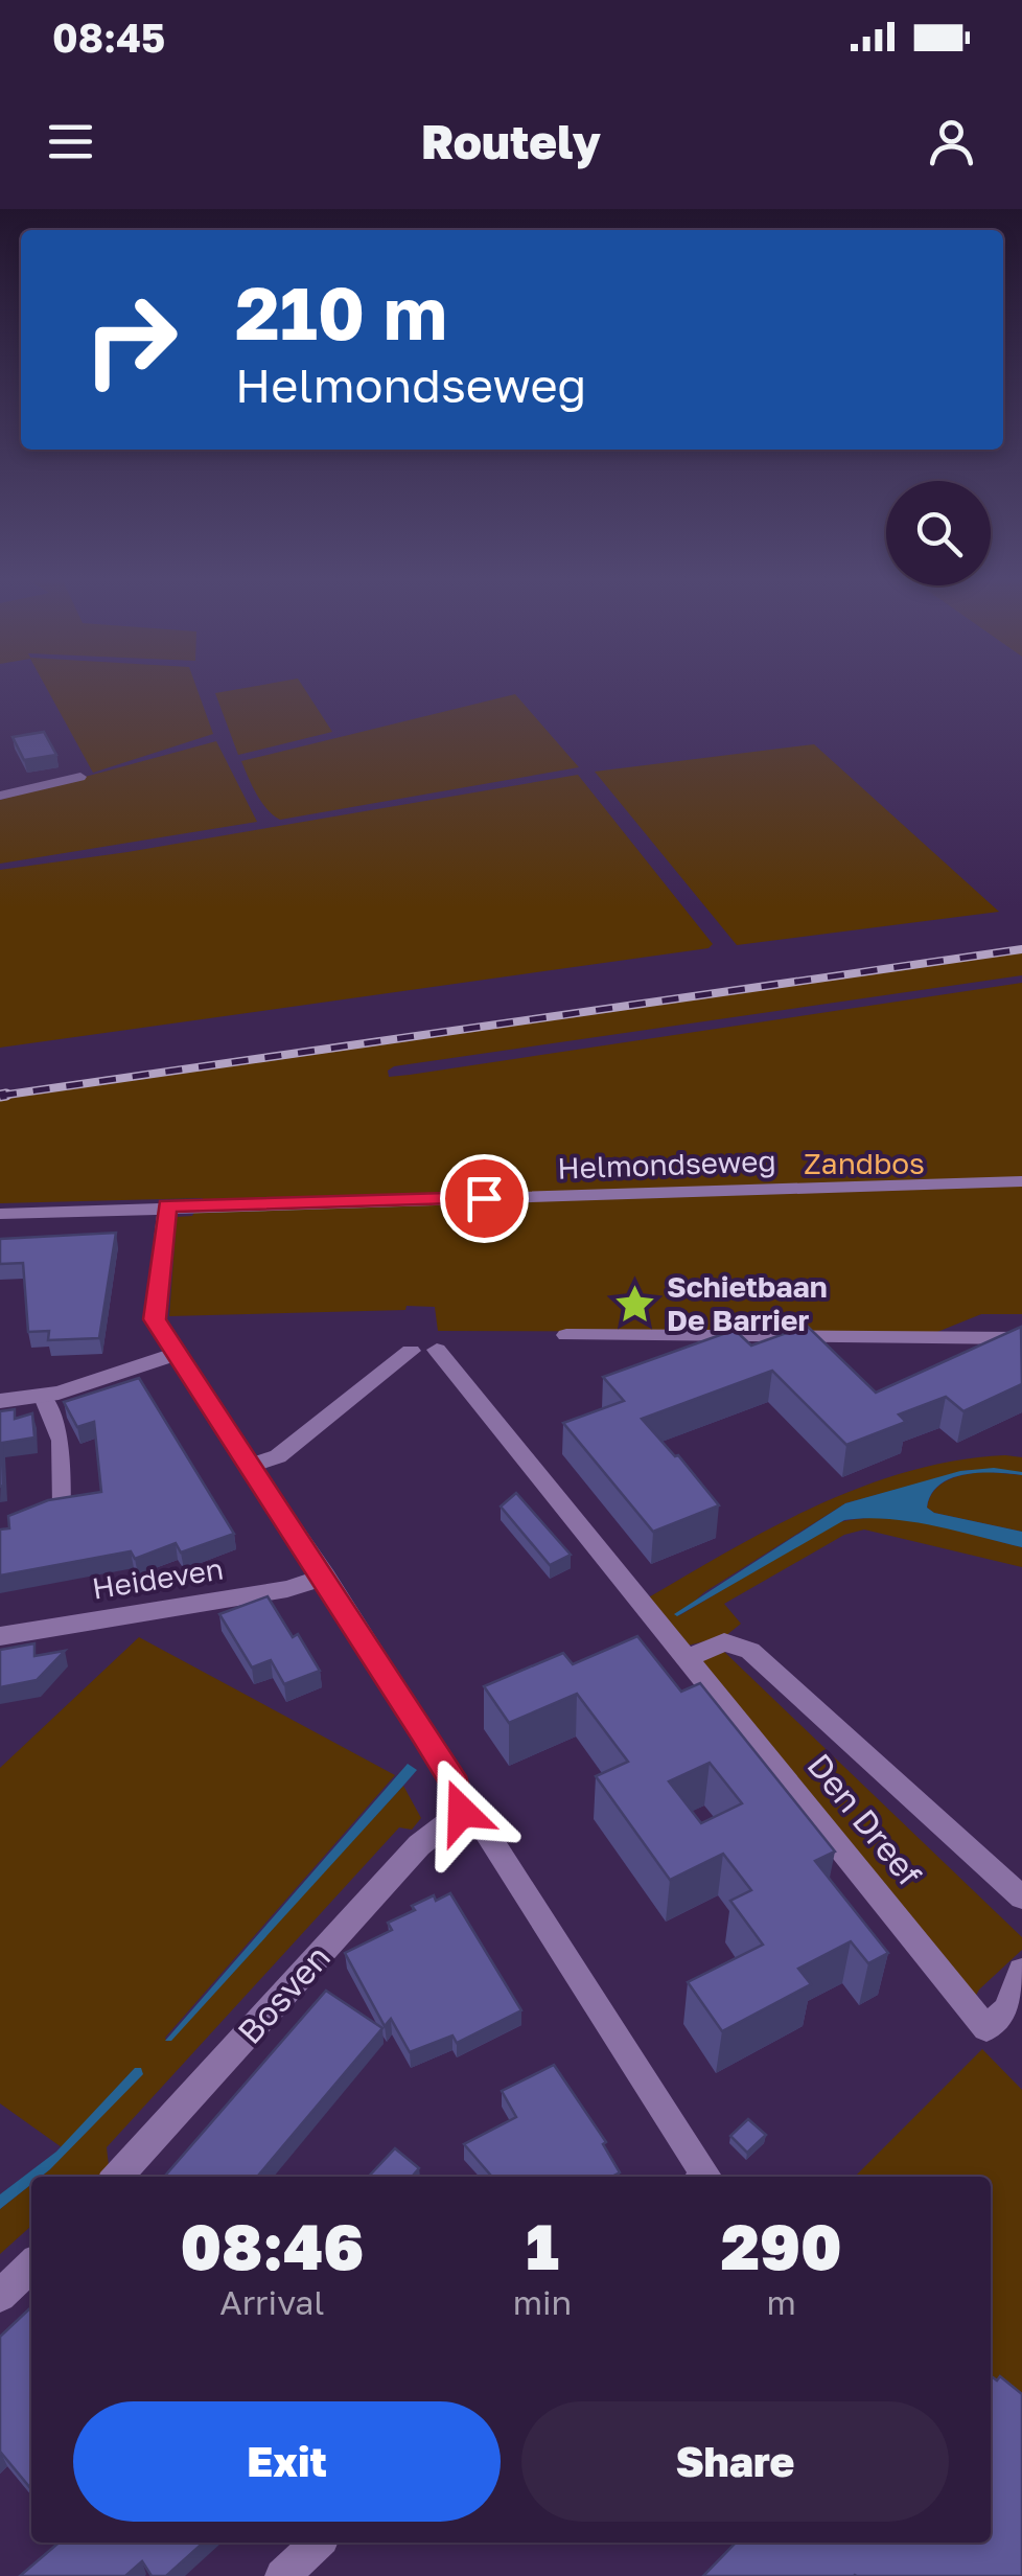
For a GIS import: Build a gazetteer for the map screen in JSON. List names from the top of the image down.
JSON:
{
  "streets": {
    "street": [
      "Helmondseweg",
      "Heideven",
      "Den Dreef",
      "Bosven"
    ]
  },
  "parks": ["Zandbos"],
  "places": {
    "place": ["Schietbaan De Barrier"]
  },
  "page": {
    "status": "08:45",
    "header": "Routely",
    "turn": ["210 m", "Helmondseweg"],
    "eta": [
      "08:46",
      "Arrival",
      "1",
      "min",
      "290",
      "m"
    ],
    "buttons": ["Exit", "Share"]
  }
}
